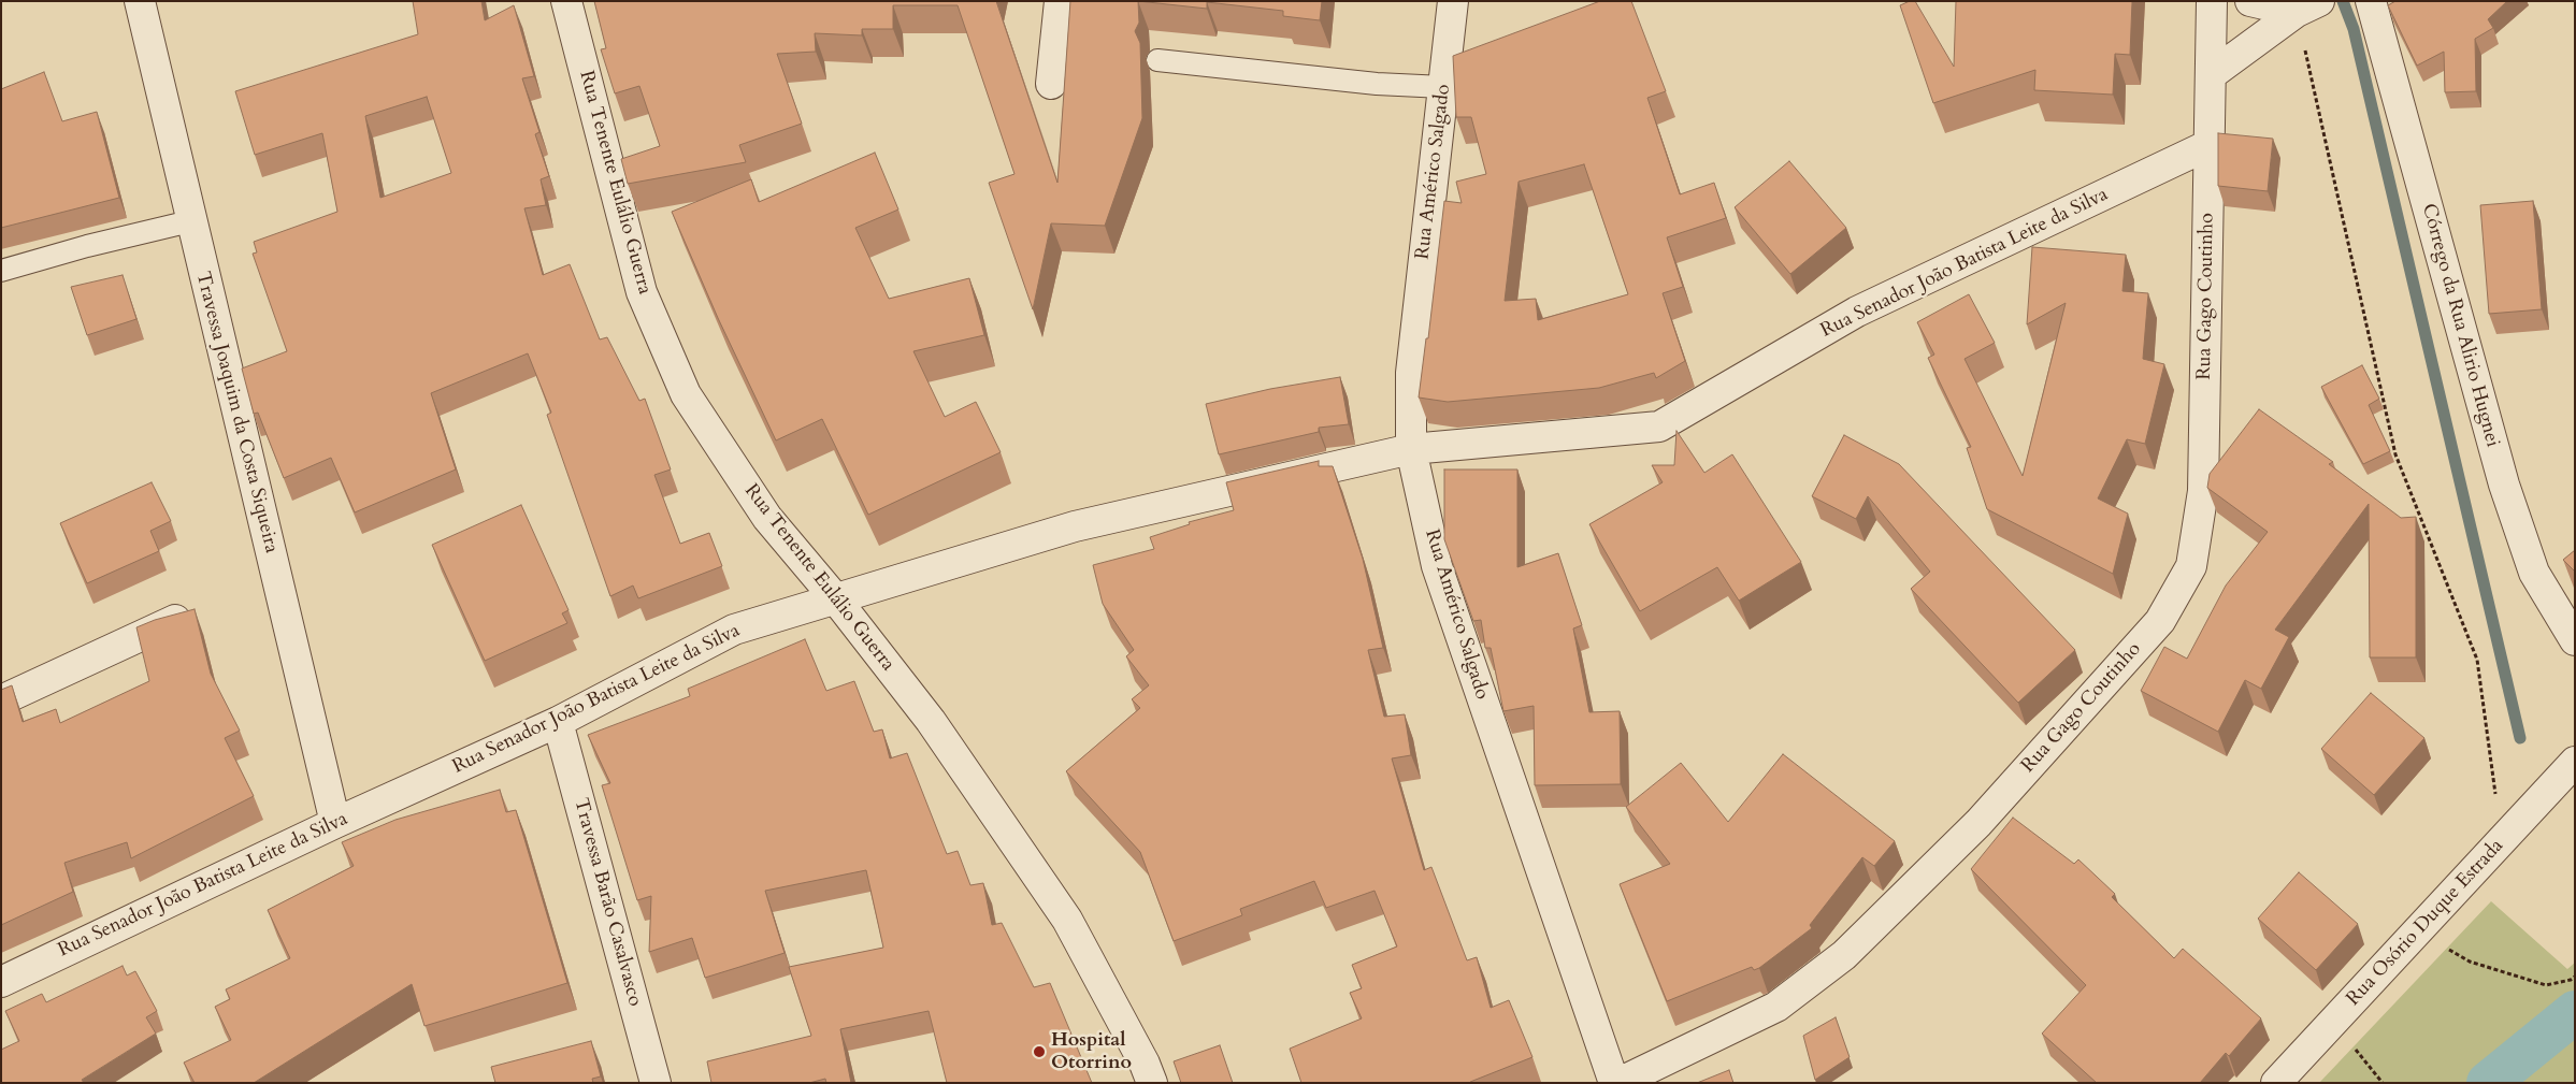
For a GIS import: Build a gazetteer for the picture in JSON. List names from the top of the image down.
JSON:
{
  "streets": {
    "street": [
      "Rua Américo Salgado",
      "Rua Tenente Eulálio Guerra",
      "Rua Senador João Batista Leite da Silva",
      "Rua Gago Coutinho",
      "Córrego da Rua Alirio Hugnei",
      "Travessa Joaquim da Costa Siqueira",
      "Travessa Barão Casalvasco",
      "Rua Osório Duque Estrada"
    ]
  },
  "crossings": [
    ["Rua Américo Salgado", "Rua Senador João Batista Leite da Silva"],
    ["Rua Tenente Eulálio Guerra", "Rua Senador João Batista Leite da Silva"],
    ["Rua Senador João Batista Leite da Silva", "Rua Gago Coutinho"],
    ["Rua Senador João Batista Leite da Silva", "Travessa Joaquim da Costa Siqueira"],
    ["Rua Senador João Batista Leite da Silva", "Travessa Barão Casalvasco"]
  ],
  "places": ["Hospital Otorrino"]
}
